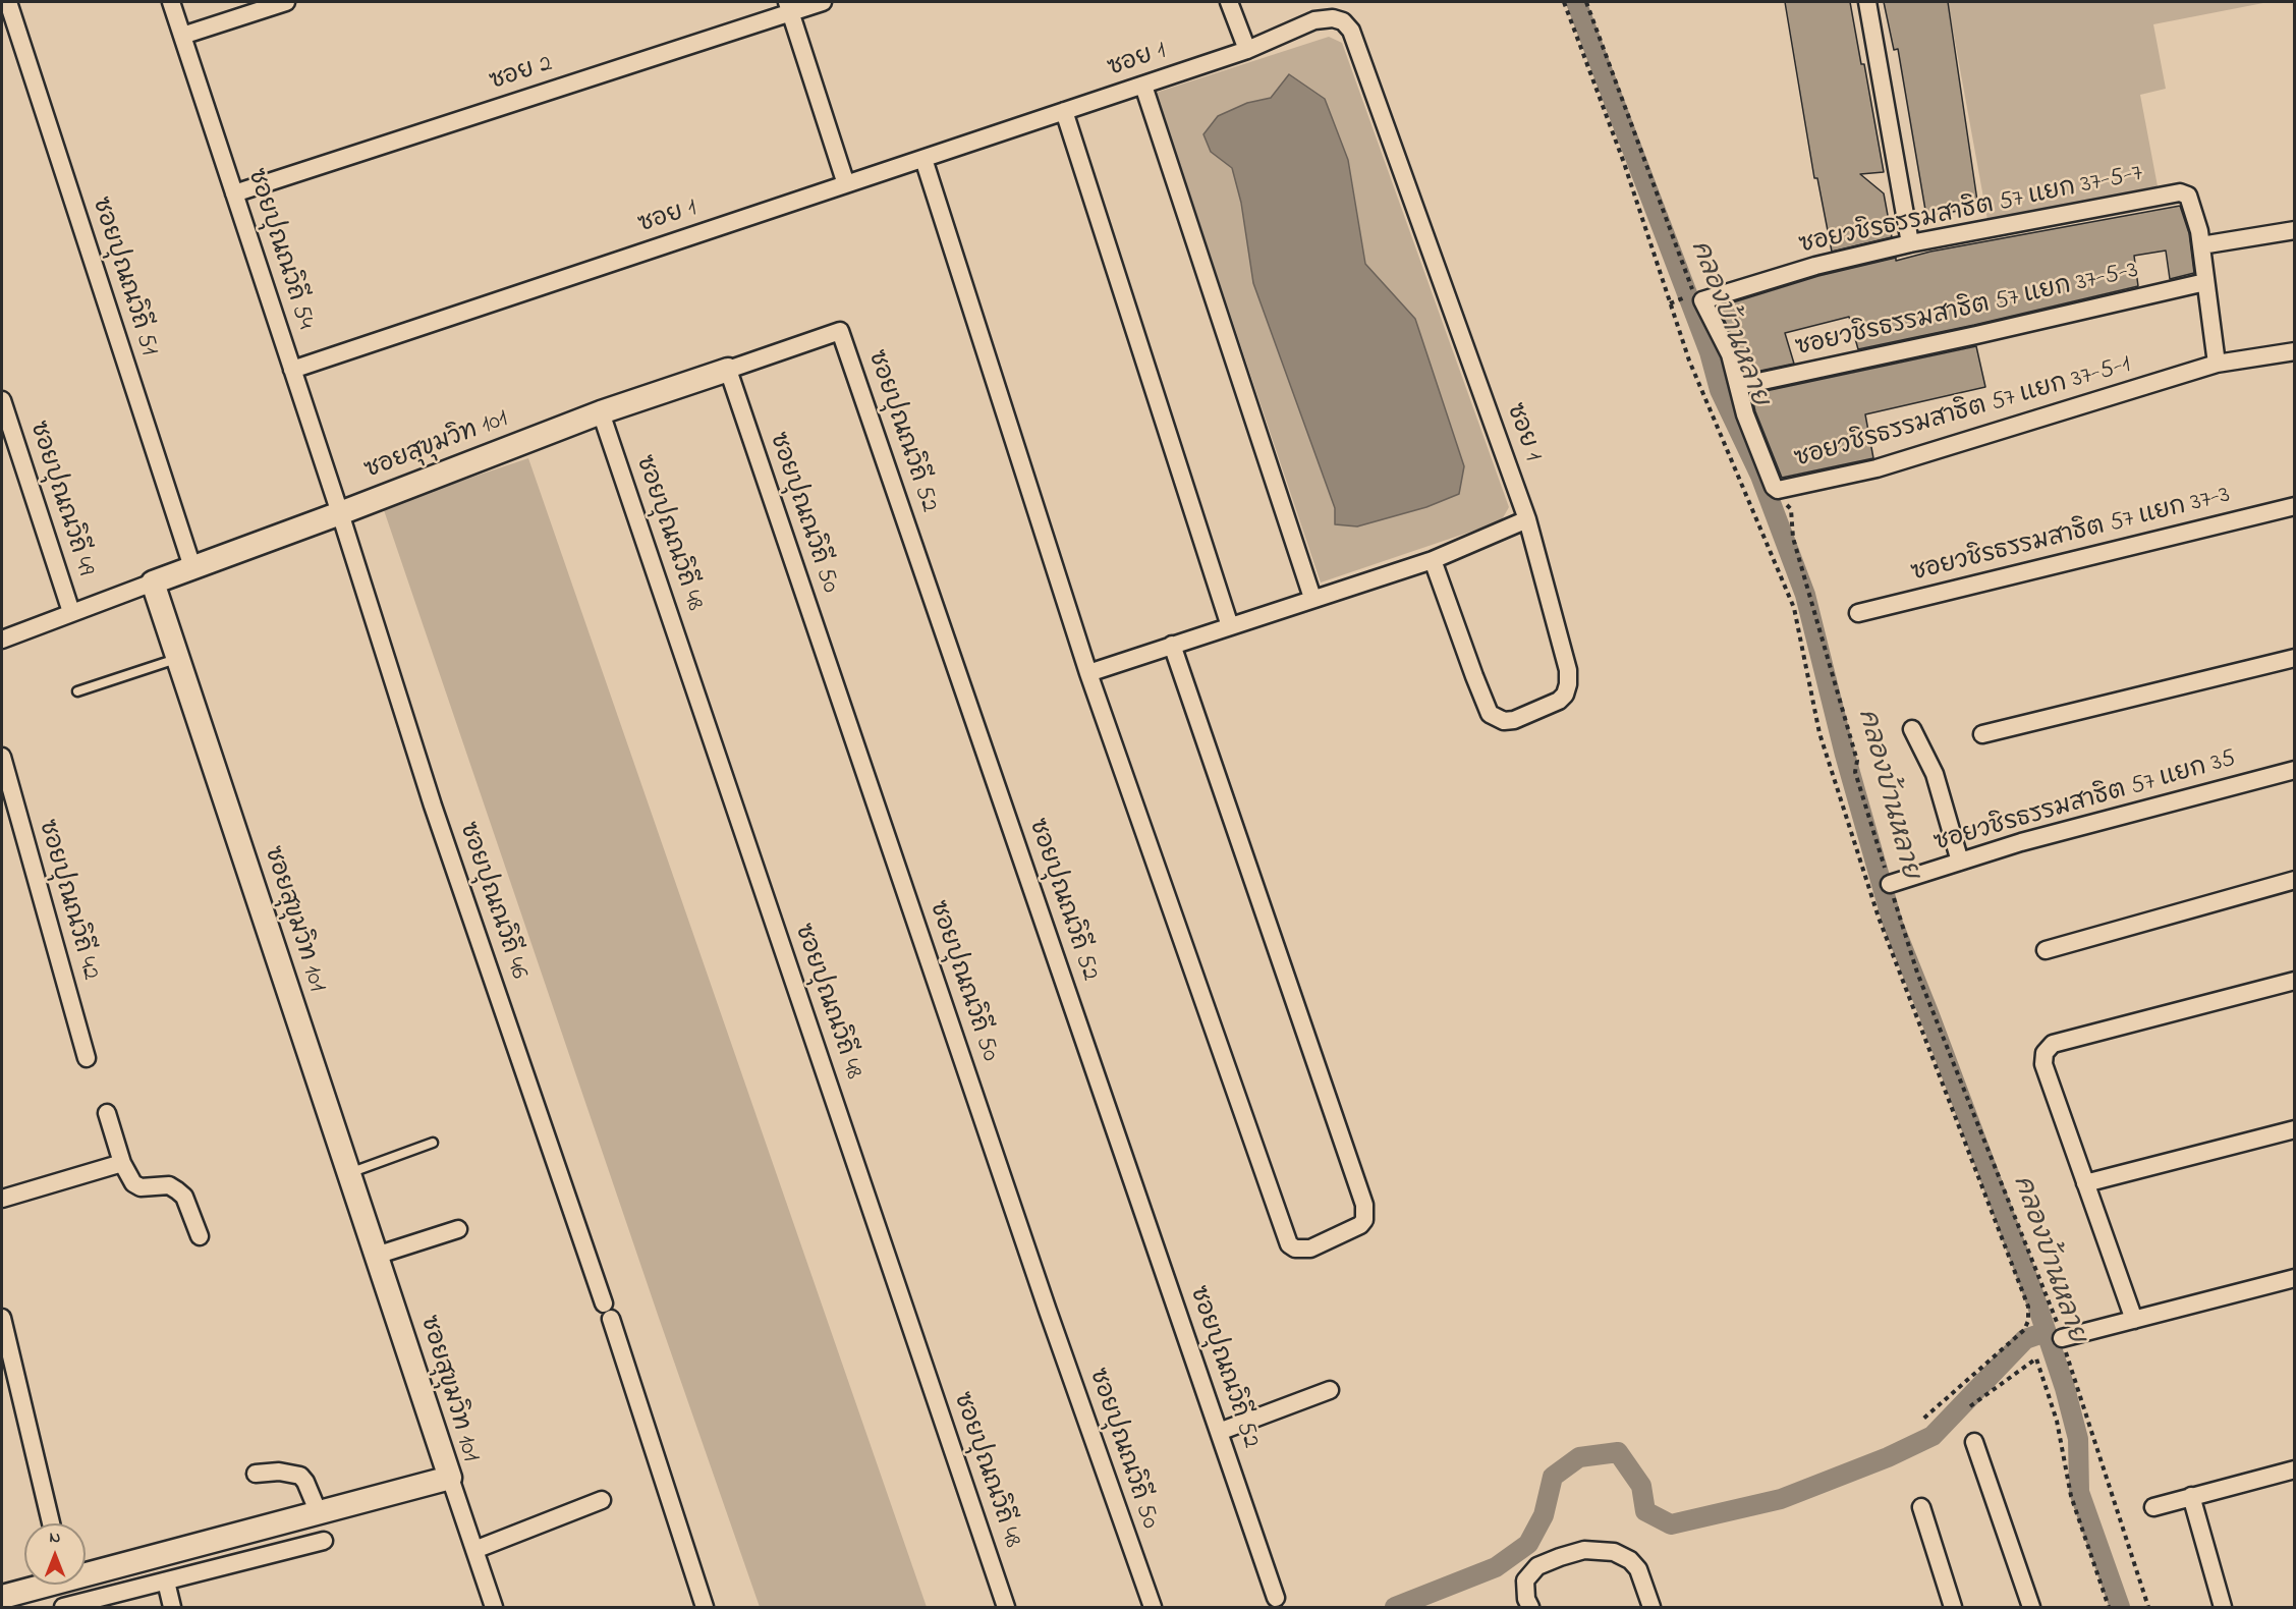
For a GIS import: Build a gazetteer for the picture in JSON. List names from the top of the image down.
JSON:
{
  "streets": {
    "street": [
      "ซอย 1",
      "ซอย 2",
      "ซอยวชิรธรรมสาธิต 57 แยก 37-5-7",
      "ซอยปุณณวิถี 54",
      "ซอยปุณณวิถี 51",
      "ซอยวชิรธรรมสาธิต 57 แยก 37-5-3",
      "ซอยวชิรธรรมสาธิต 57 แยก 37-5-1",
      "ซอยปุณณวิถี 52",
      "ซอยสุขุมวิท 101",
      "ซอยปุณณวิถี 49",
      "ซอยปุณณวิถี 50",
      "ซอยปุณณวิถี 48",
      "ซอยวชิรธรรมสาธิต 57 แยก 37-3",
      "ซอยวชิรธรรมสาธิต 57 แยก 35",
      "ซอยปุณณวิถี 42",
      "ซอยปุณณวิถี 46"
    ]
  },
  "crossings": [
    ["ซอย 1", "ซอยปุณณวิถี 54"],
    ["ซอย 2", "ซอยปุณณวิถี 54"],
    ["ซอยวชิรธรรมสาธิต 57 แยก 37-5-7", "ซอยวชิรธรรมสาธิต 57 แยก 37-5-1"],
    ["ซอยปุณณวิถี 54", "ซอยสุขุมวิท 101"],
    ["ซอยปุณณวิถี 54", "ซอยปุณณวิถี 46"],
    ["ซอยปุณณวิถี 51", "ซอยสุขุมวิท 101"],
    ["ซอยวชิรธรรมสาธิต 57 แยก 37-5-3", "ซอยวชิรธรรมสาธิต 57 แยก 37-5-1"],
    ["ซอยปุณณวิถี 52", "ซอยสุขุมวิท 101"],
    ["ซอยปุณณวิถี 52", "ซอยปุณณวิถี 50"],
    ["ซอยสุขุมวิท 101", "ซอยปุณณวิถี 50"],
    ["ซอยสุขุมวิท 101", "ซอยปุณณวิถี 48"],
    ["ซอยสุขุมวิท 101", "ซอยปุณณวิถี 46"]
  ],
  "water": ["คลองบ้านหลาย"],
  "north": "top"
}
